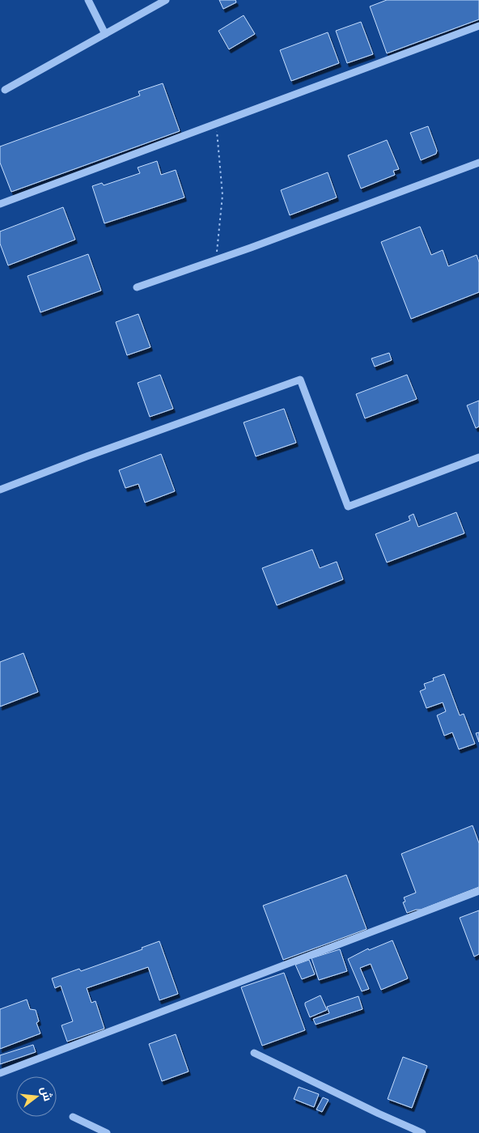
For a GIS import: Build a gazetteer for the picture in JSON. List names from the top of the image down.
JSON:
{
  "north": "right"
}
